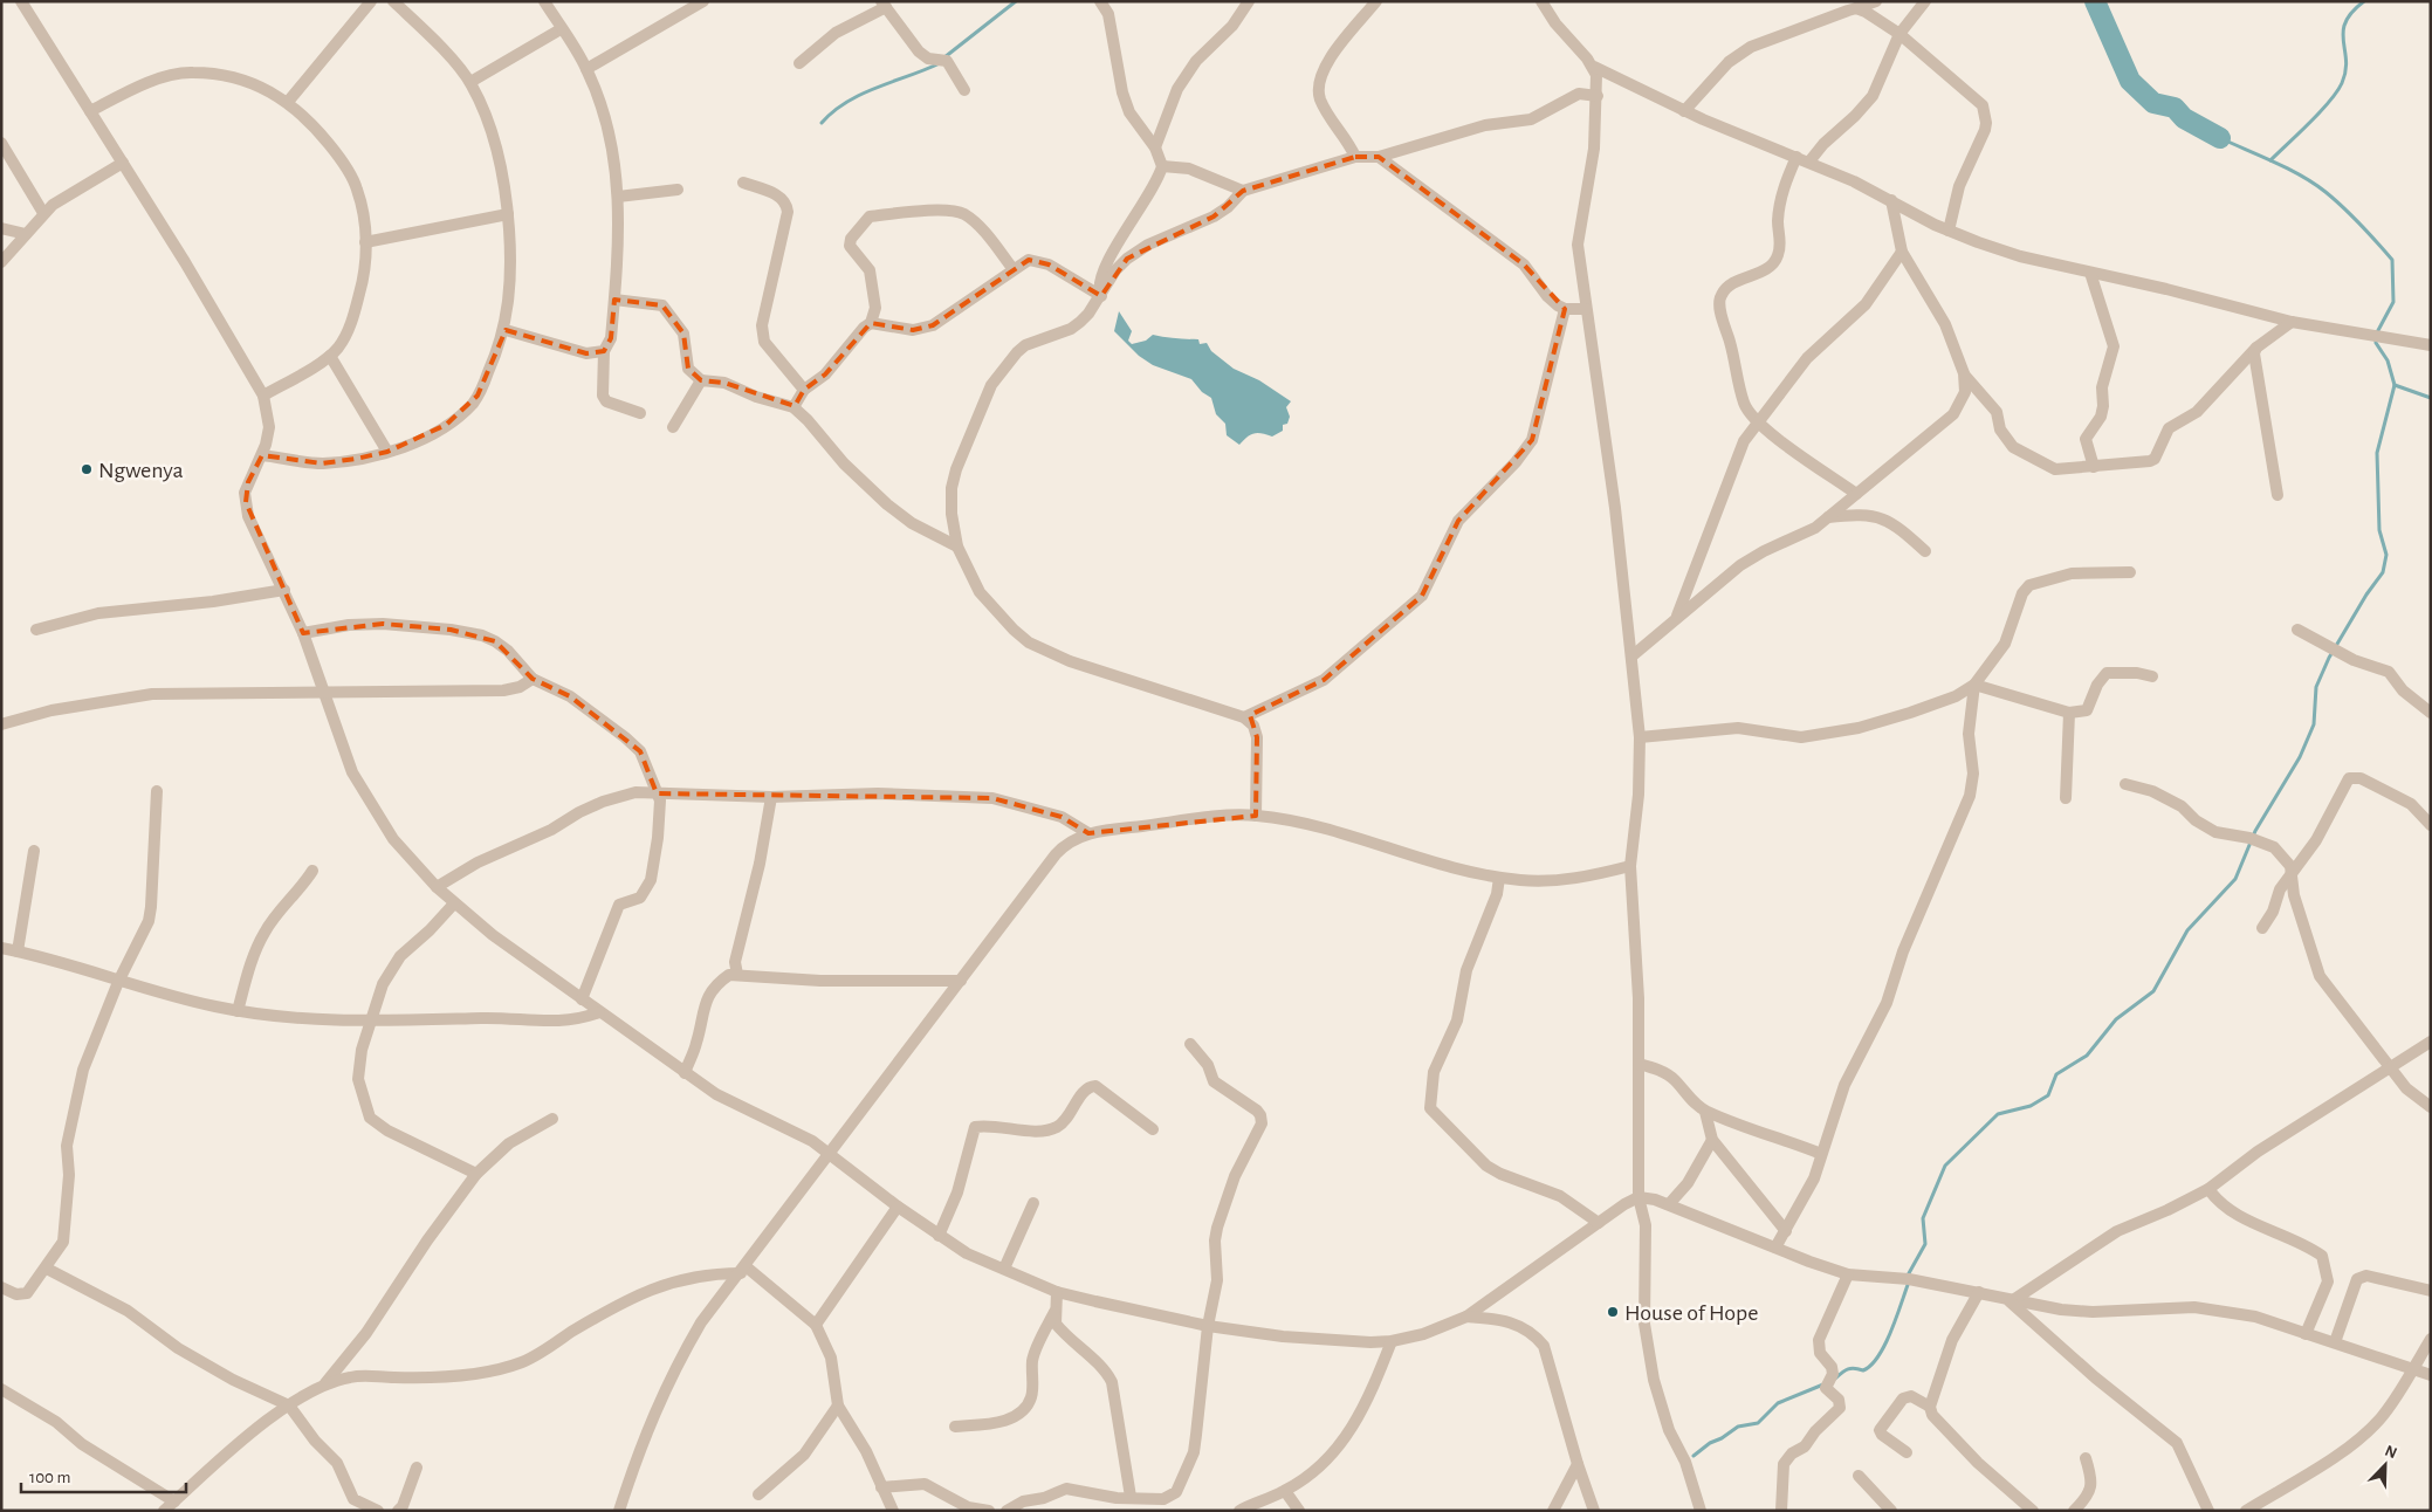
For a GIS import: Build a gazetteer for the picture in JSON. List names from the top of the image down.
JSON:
{
  "places": ["Ngwenya", "House of Hope"],
  "scale_bar": "100 m",
  "north": "top right"
}
